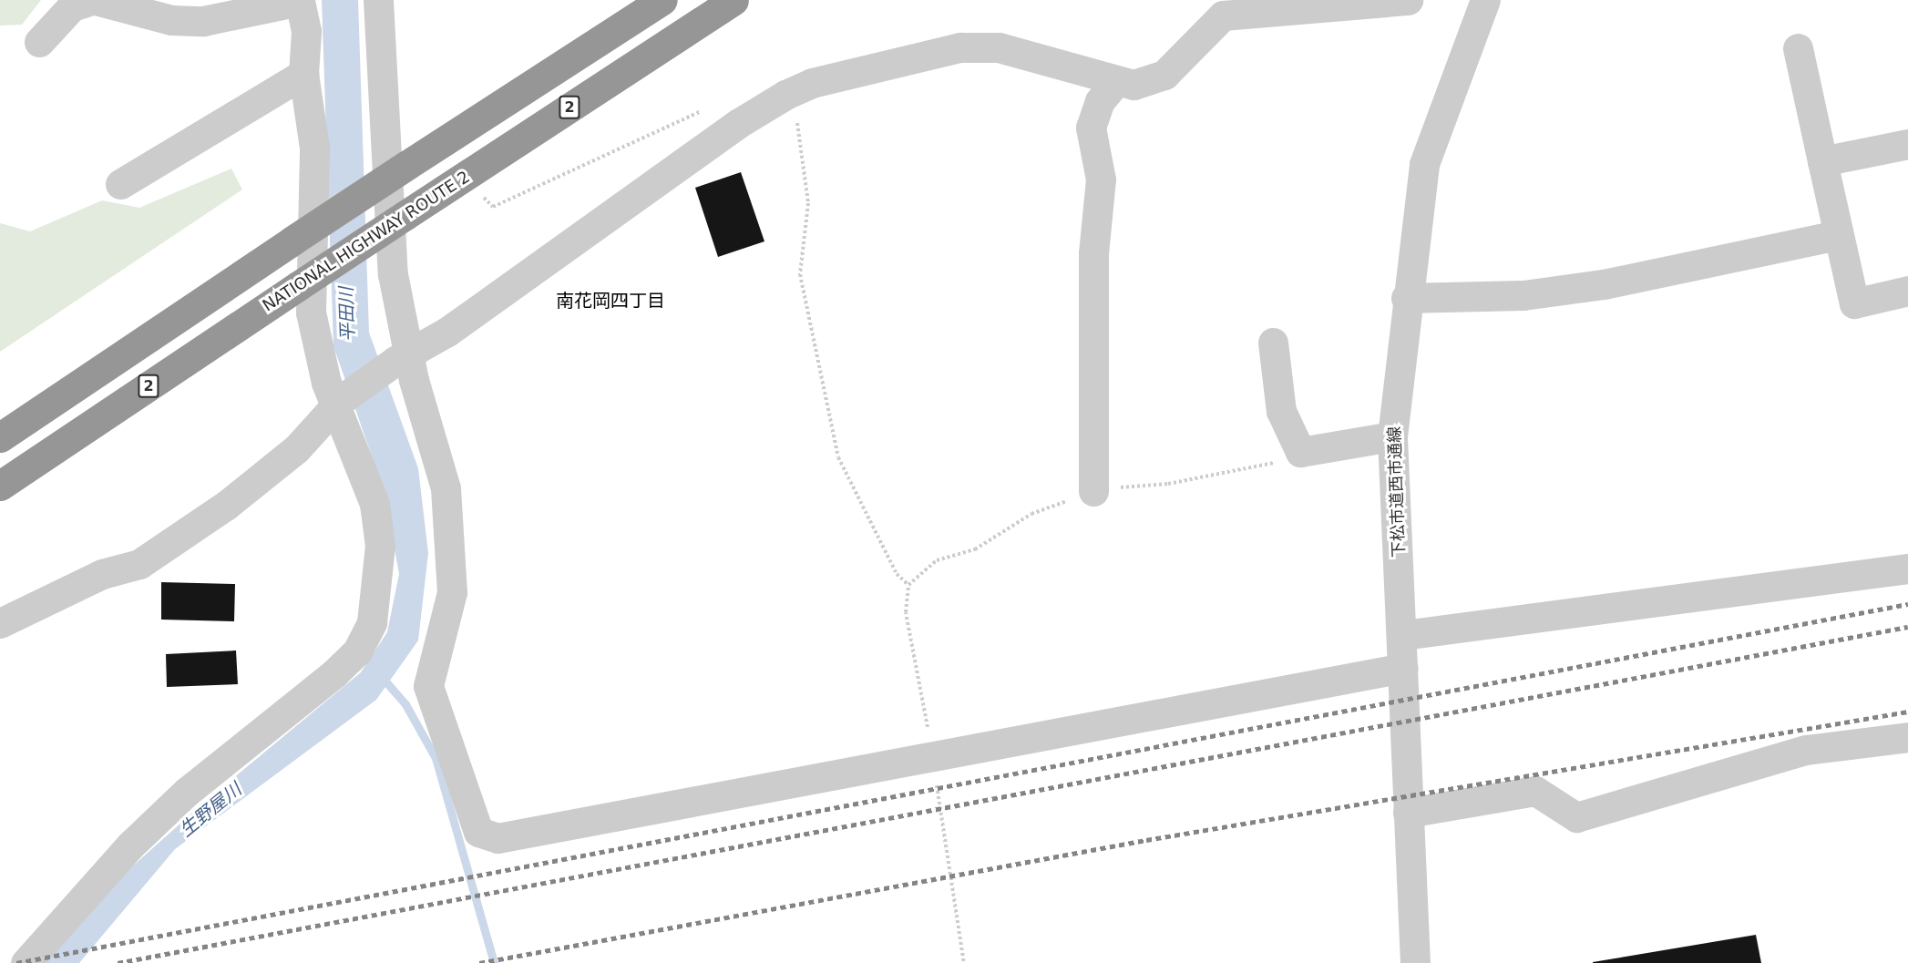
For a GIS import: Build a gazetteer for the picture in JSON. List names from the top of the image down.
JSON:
{
  "streets": {
    "highway": ["2", "NATIONAL HIGHWAY ROUTE 2"],
    "street": ["下松市道西市通線"]
  },
  "districts": ["南花岡四丁目"],
  "water": ["平田川", "生野屋川"]
}
